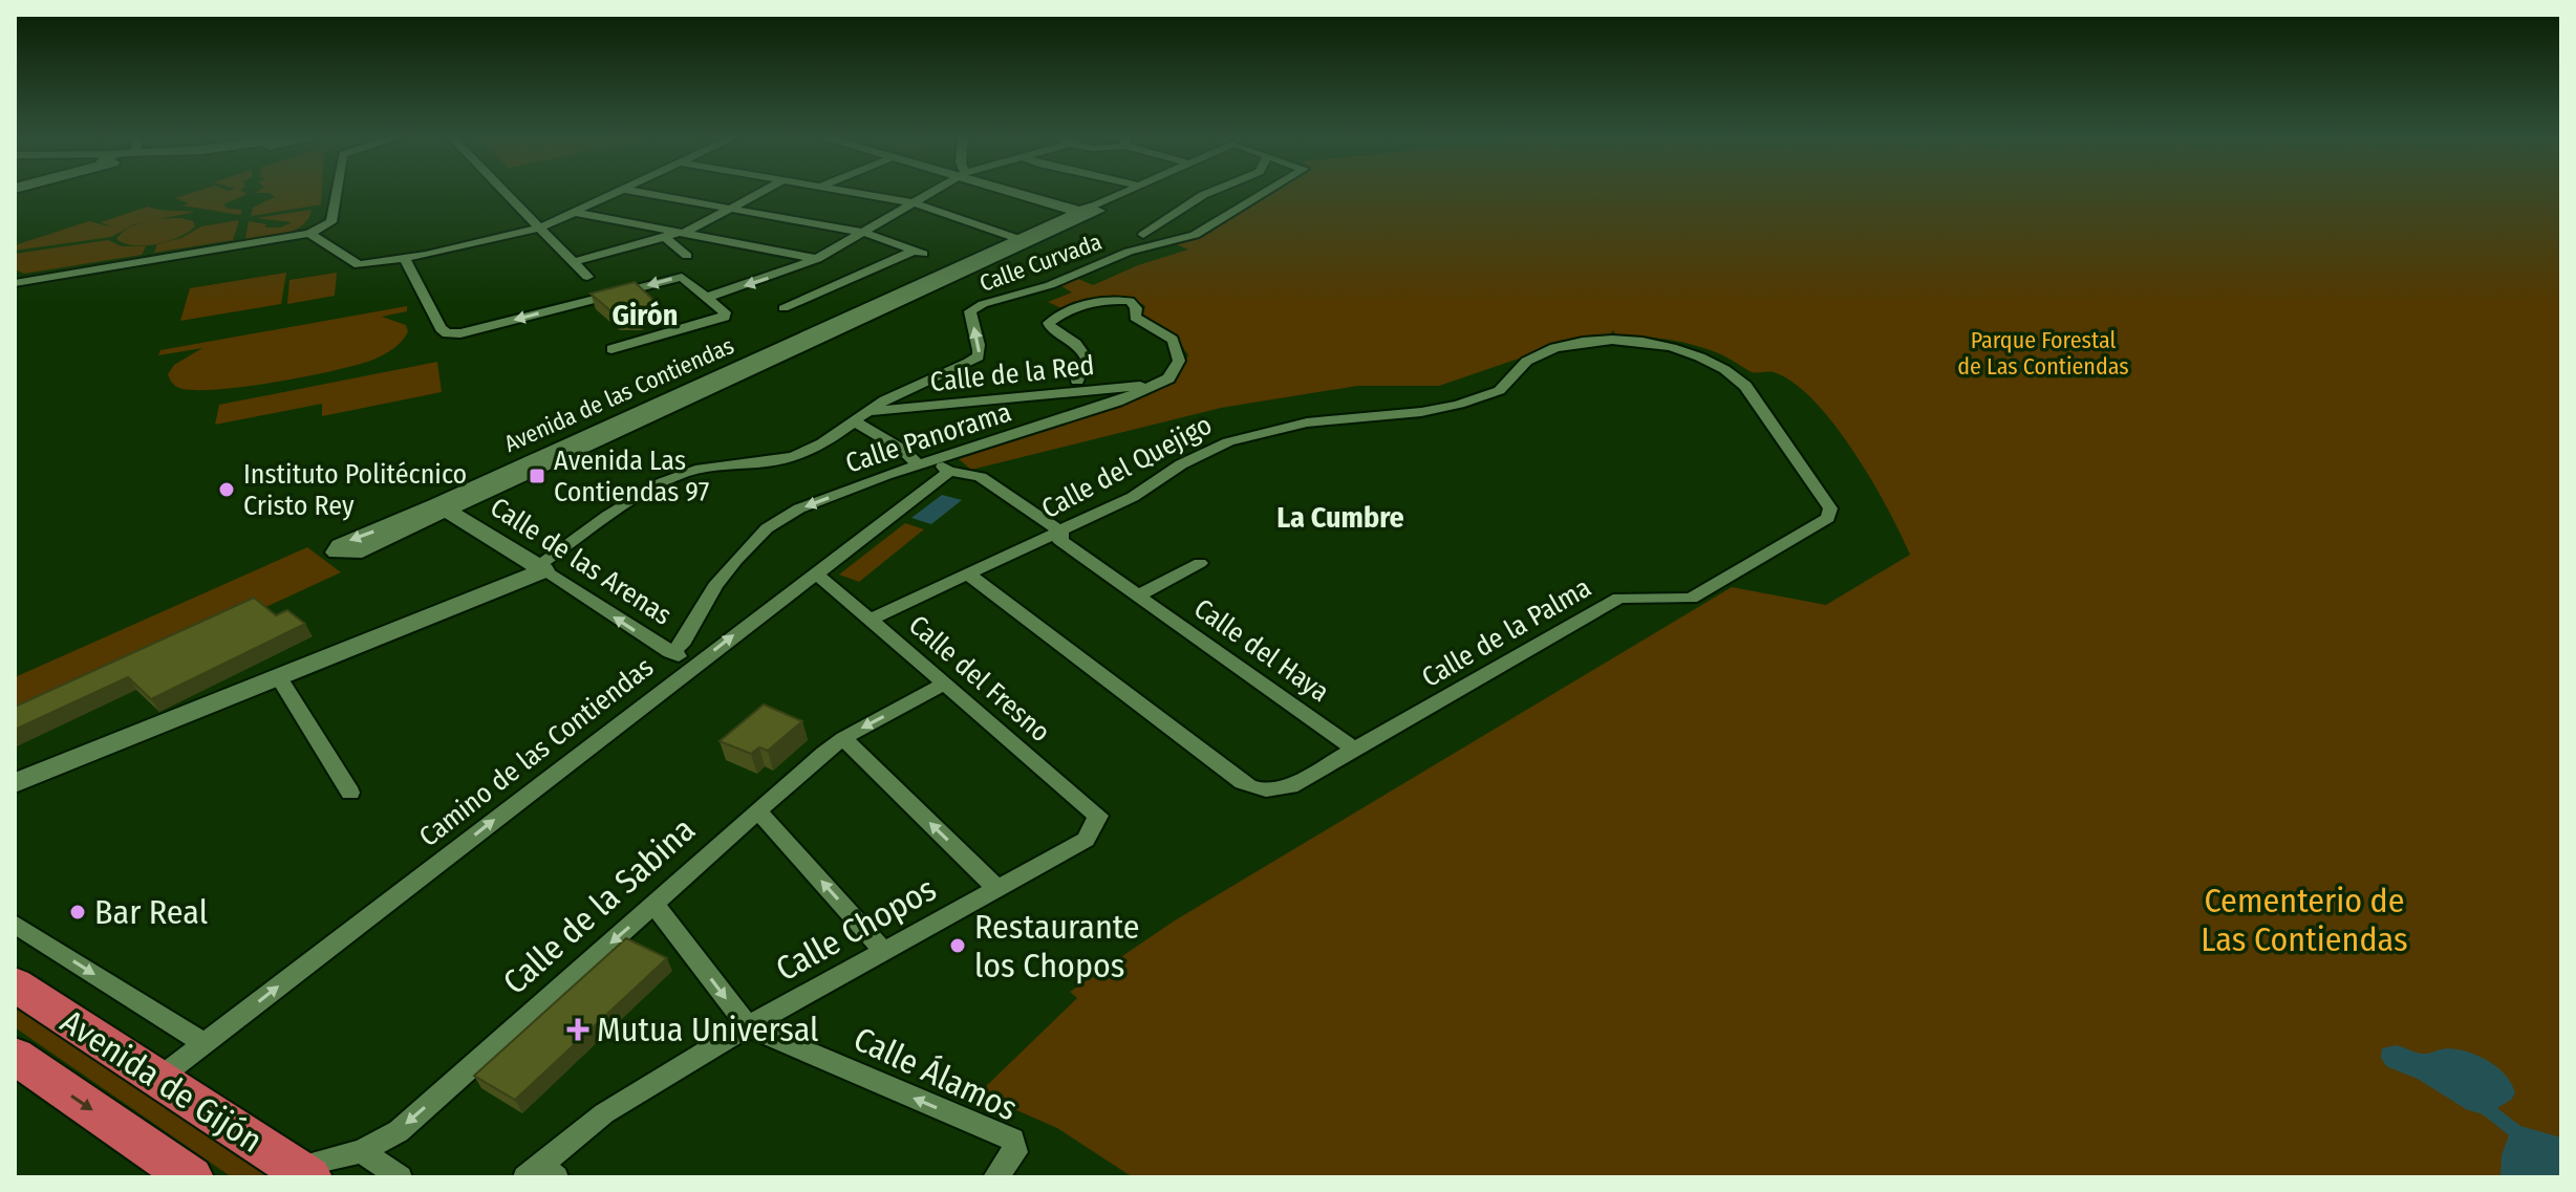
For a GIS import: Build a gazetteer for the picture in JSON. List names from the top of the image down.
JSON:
{
  "streets": {
    "highway": ["Avenida de Gijón"],
    "street": [
      "Calle Curvada",
      "Calle de la Red",
      "Avenida de las Contiendas",
      "Calle Panorama",
      "Calle del Quejigo",
      "Calle de las Arenas",
      "Calle de la Palma",
      "Calle del Haya",
      "Calle del Fresno",
      "Camino de las Contiendas",
      "Calle de la Sabina",
      "Calle Chopos",
      "Calle Álamos"
    ]
  },
  "crossings": [
    ["Calle Curvada", "Calle de la Red"],
    ["Calle de la Red", "Calle Panorama"],
    ["Avenida de las Contiendas", "Calle de las Arenas"],
    ["Calle Panorama", "Calle de las Arenas"],
    ["Calle Panorama", "Calle del Haya"],
    ["Calle Panorama", "Camino de las Contiendas"],
    ["Calle del Quejigo", "Calle de la Palma"],
    ["Calle del Quejigo", "Calle del Haya"],
    ["Calle del Quejigo", "Calle del Fresno"],
    ["Calle de las Arenas", "Camino de las Contiendas"],
    ["Calle de la Palma", "Calle del Haya"],
    ["Calle del Haya", "Camino de las Contiendas"],
    ["Calle del Fresno", "Camino de las Contiendas"],
    ["Calle del Fresno", "Calle de la Sabina"],
    ["Calle del Fresno", "Calle Chopos"],
    ["Camino de las Contiendas", "Avenida de Gijón"],
    ["Calle de la Sabina", "Avenida de Gijón"],
    ["Calle Chopos", "Calle Álamos"]
  ],
  "one_way": [
    "Calle de las Arenas",
    "Camino de las Contiendas",
    "Calle de la Sabina",
    "Calle Álamos",
    "Avenida de Gijón"
  ],
  "districts": ["Girón", "La Cumbre"],
  "parks": ["Parque Forestal de Las Contiendas", "Cementerio de Las Contiendas"],
  "places": {
    "transit": ["Avenida Las Contiendas 97"],
    "other": ["Instituto Politécnico Cristo Rey", "Bar Real", "Restaurante los Chopos"],
    "health": ["Mutua Universal"]
  }
}
